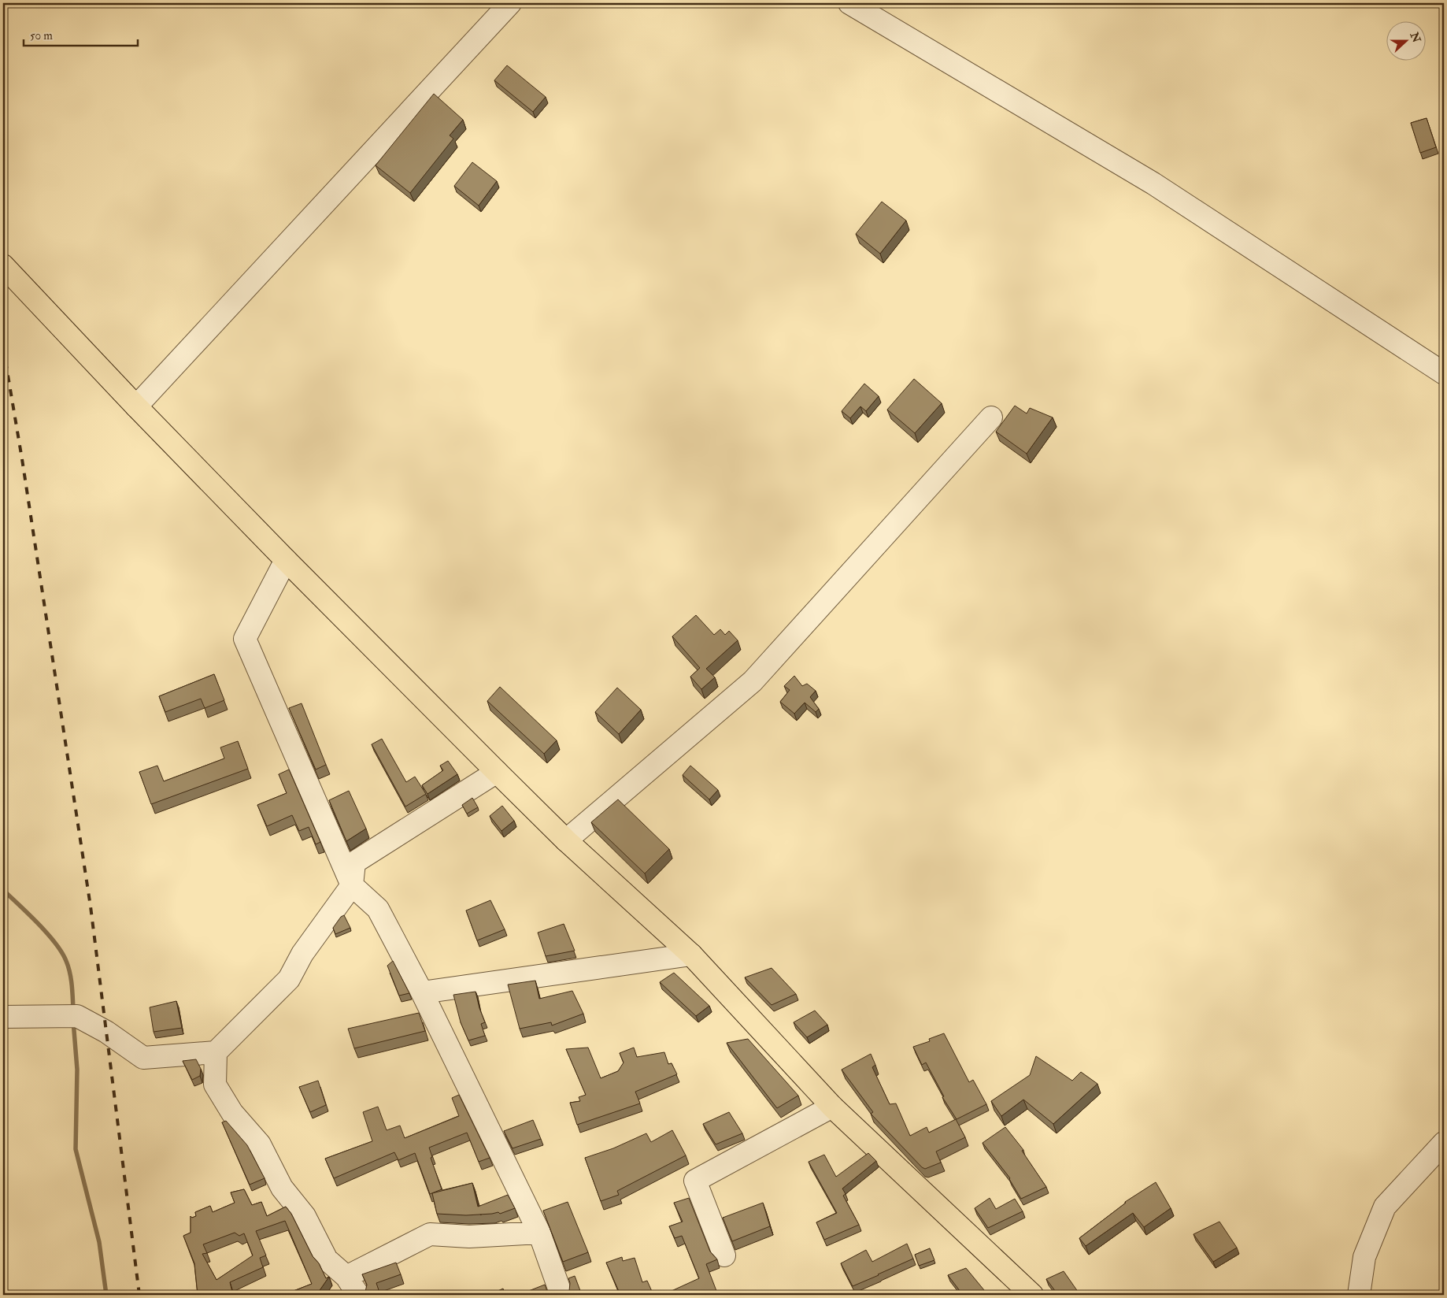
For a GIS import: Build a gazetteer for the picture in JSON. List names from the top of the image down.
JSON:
{
  "scale_bar": "50 m",
  "north": "right"
}
